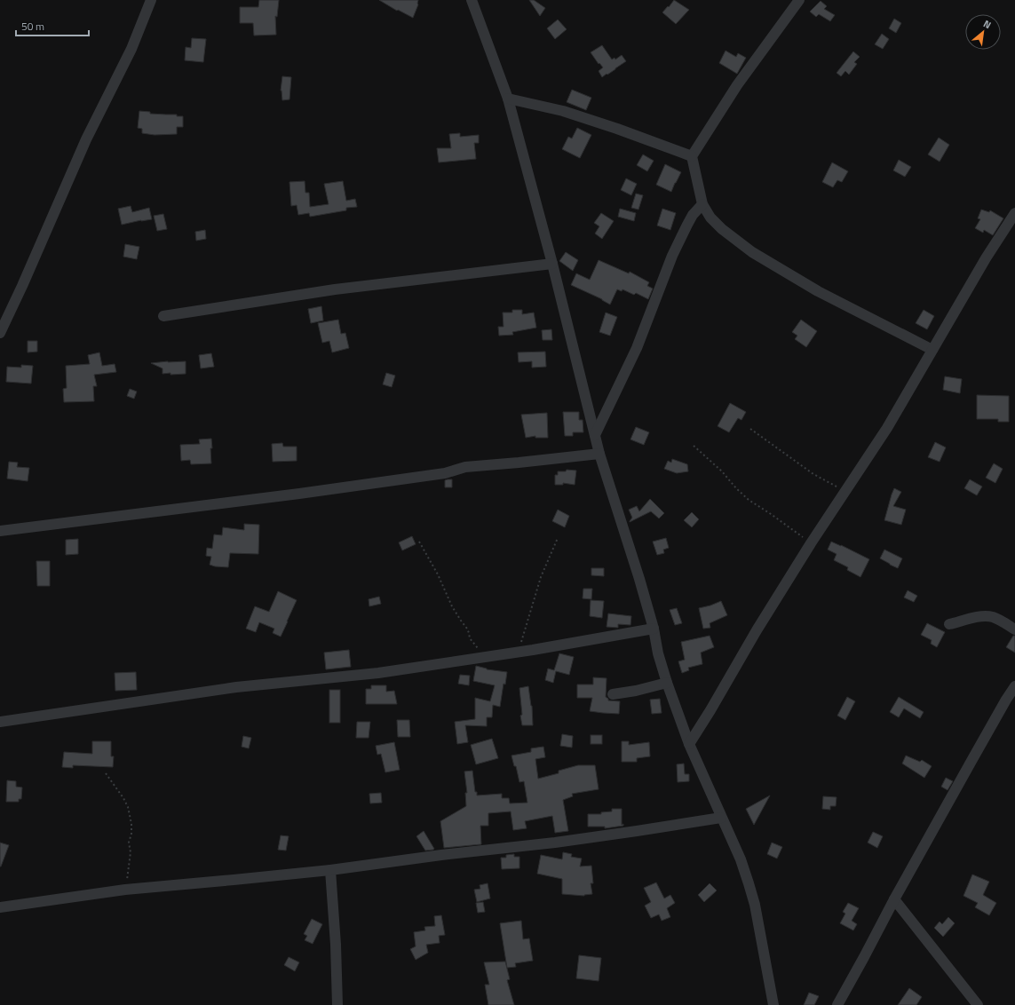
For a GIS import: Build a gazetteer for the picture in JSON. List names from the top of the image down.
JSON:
{
  "scale_bar": "50 m",
  "north": "top right"
}
